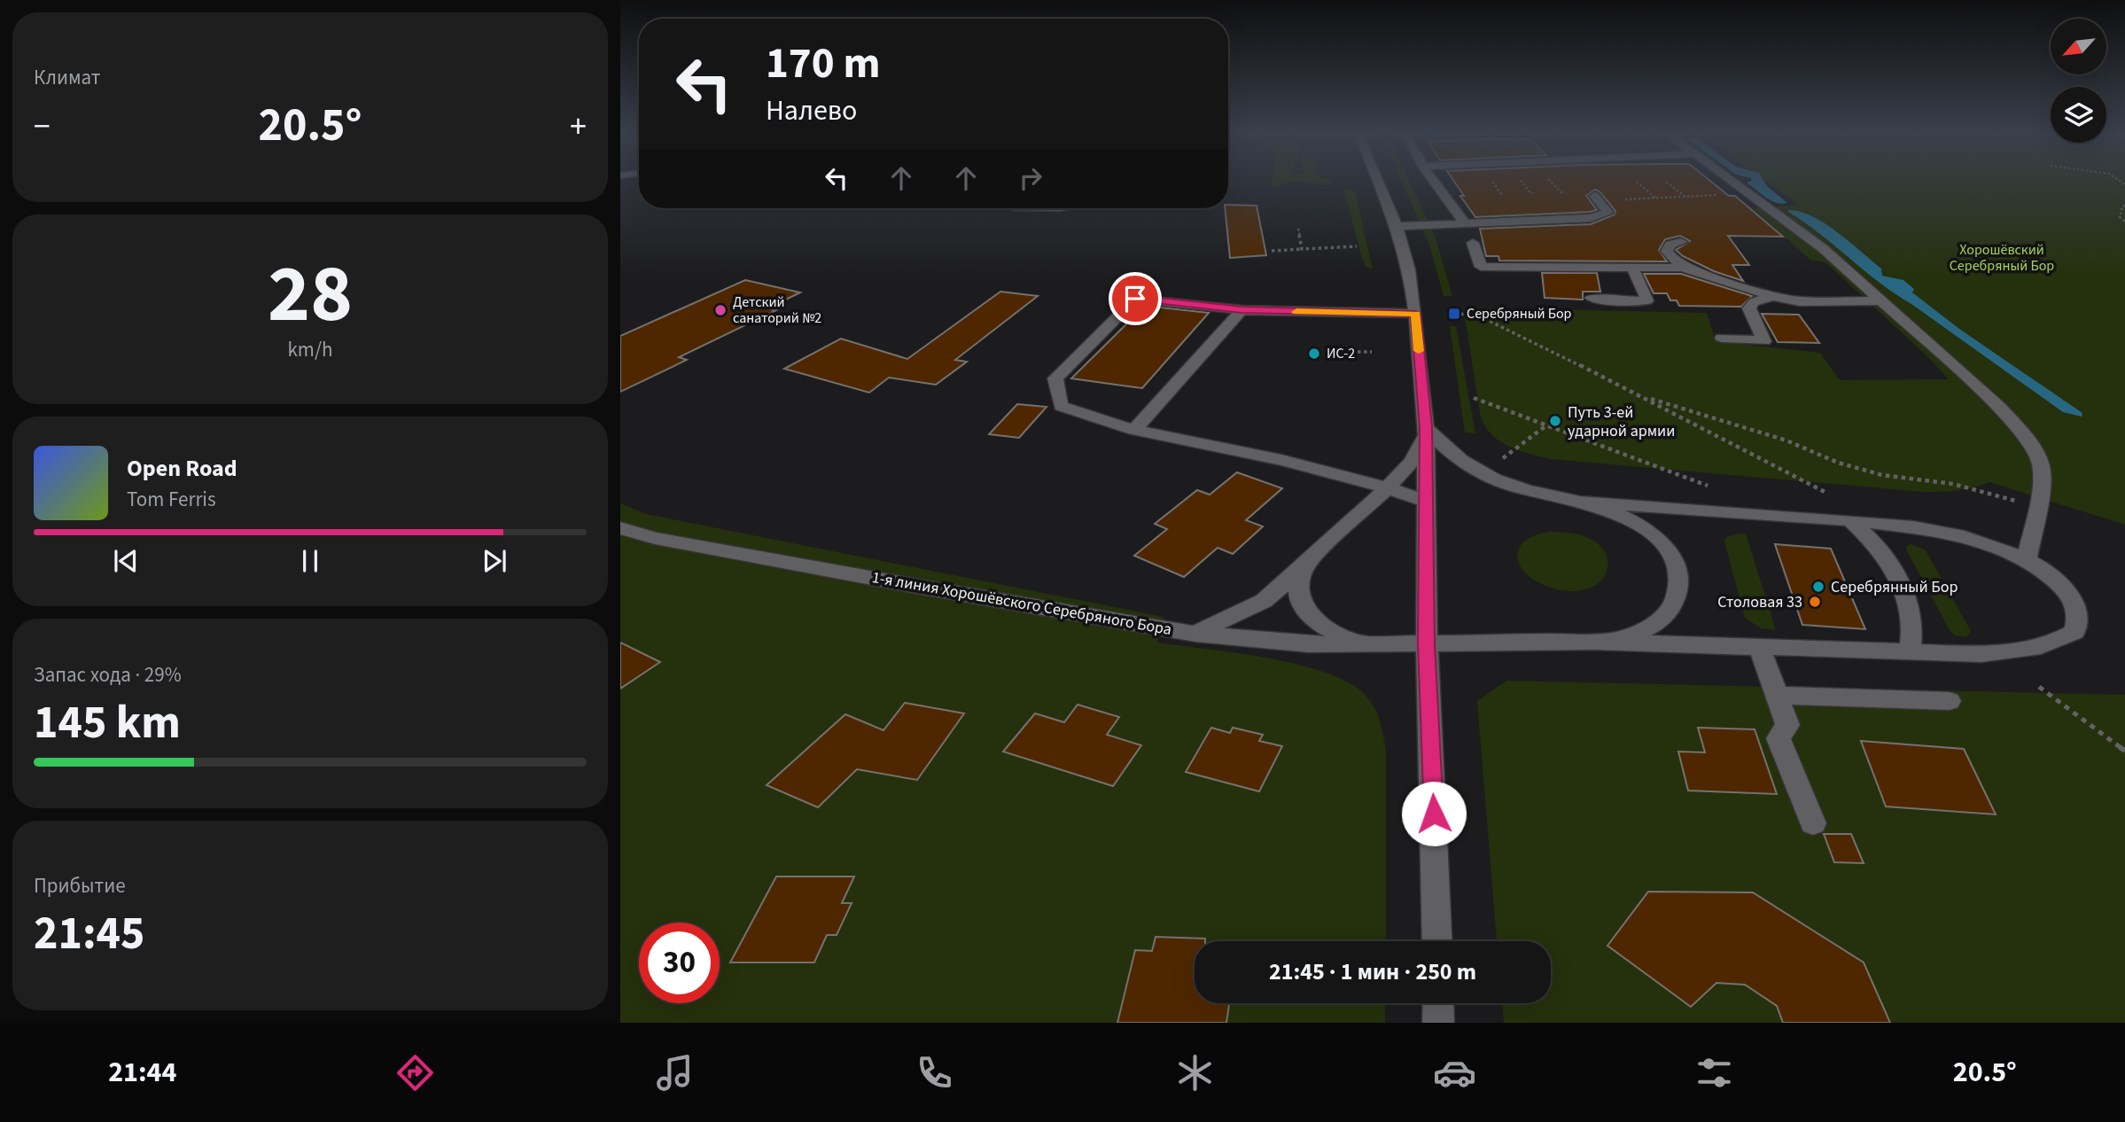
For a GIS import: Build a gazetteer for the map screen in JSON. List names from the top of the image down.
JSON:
{
  "streets": {
    "street": ["1-я линия Хорошёвского Серебряного Бора"]
  },
  "parks": ["Хорошёвский Серебряный Бор"],
  "places": {
    "other": [
      "Детский санаторий №2",
      "ИС-2",
      "Путь 3-ей ударной армии",
      "Серебрянный Бор",
      "Столовая 33"
    ],
    "transit": ["Серебряный Бор"]
  },
  "north": "bottom left",
  "page": {
    "tile": [
      "Климат",
      ["28", "km/h"],
      ["Запас хода · 29%", "145 km"],
      ["Прибытие", "21:45"]
    ],
    "turn": ["170 m", "Налево"],
    "heat": ["−", "20.5°", "+"],
    "song": ["Open Road", "Tom Ferris"],
    "limit": "30",
    "trip": "21:45 · 1 мин · 250 m",
    "tabs": ["21:44", "20.5°"]
  }
}
